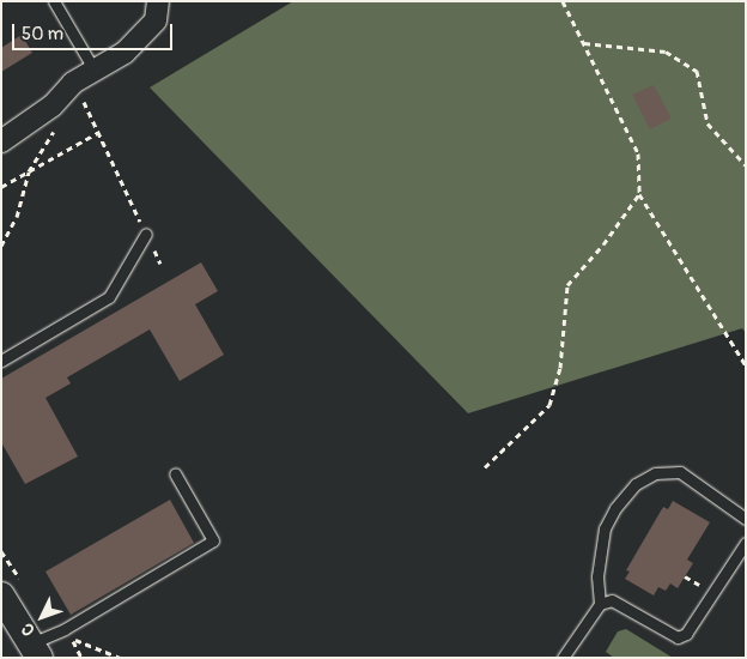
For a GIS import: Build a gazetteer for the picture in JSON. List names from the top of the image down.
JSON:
{
  "scale_bar": "50 m",
  "north": "bottom left"
}
